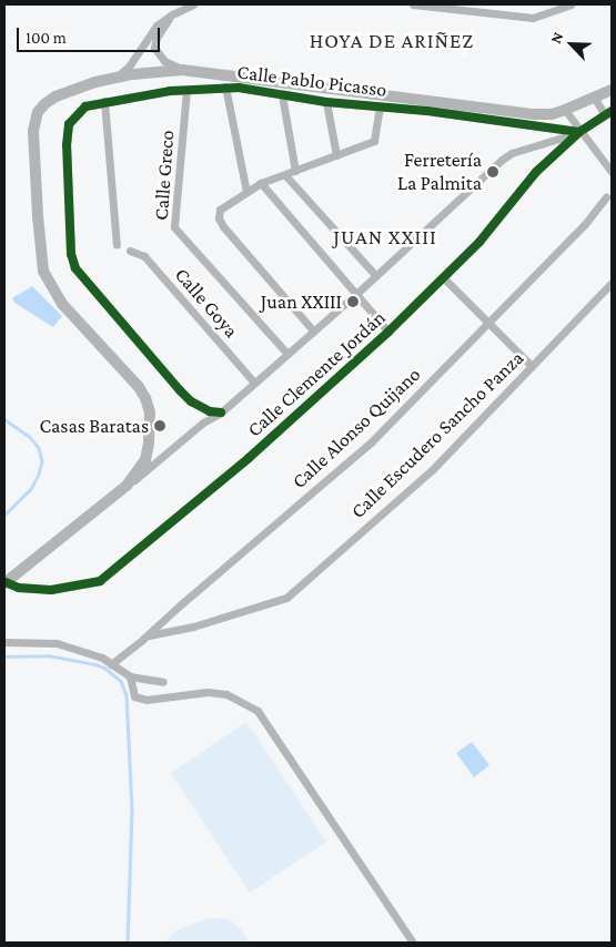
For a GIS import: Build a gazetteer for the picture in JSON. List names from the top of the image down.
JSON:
{
  "streets": {
    "street": [
      "Calle Pablo Picasso",
      "Calle Greco",
      "Calle Goya",
      "Calle Clemente Jordán",
      "Calle Alonso Quijano",
      "Calle Escudero Sancho Panza"
    ]
  },
  "crossings": [
    ["Calle Pablo Picasso", "Calle Greco"],
    ["Calle Pablo Picasso", "Calle Clemente Jordán"],
    ["Calle Alonso Quijano", "Calle Escudero Sancho Panza"]
  ],
  "districts": ["HOYA DE ARIÑEZ", "JUAN XXIII"],
  "places": ["Ferretería La Palmita", "Juan XXIII", "Casas Baratas"],
  "scale_bar": "100 m",
  "north": "top left"
}
